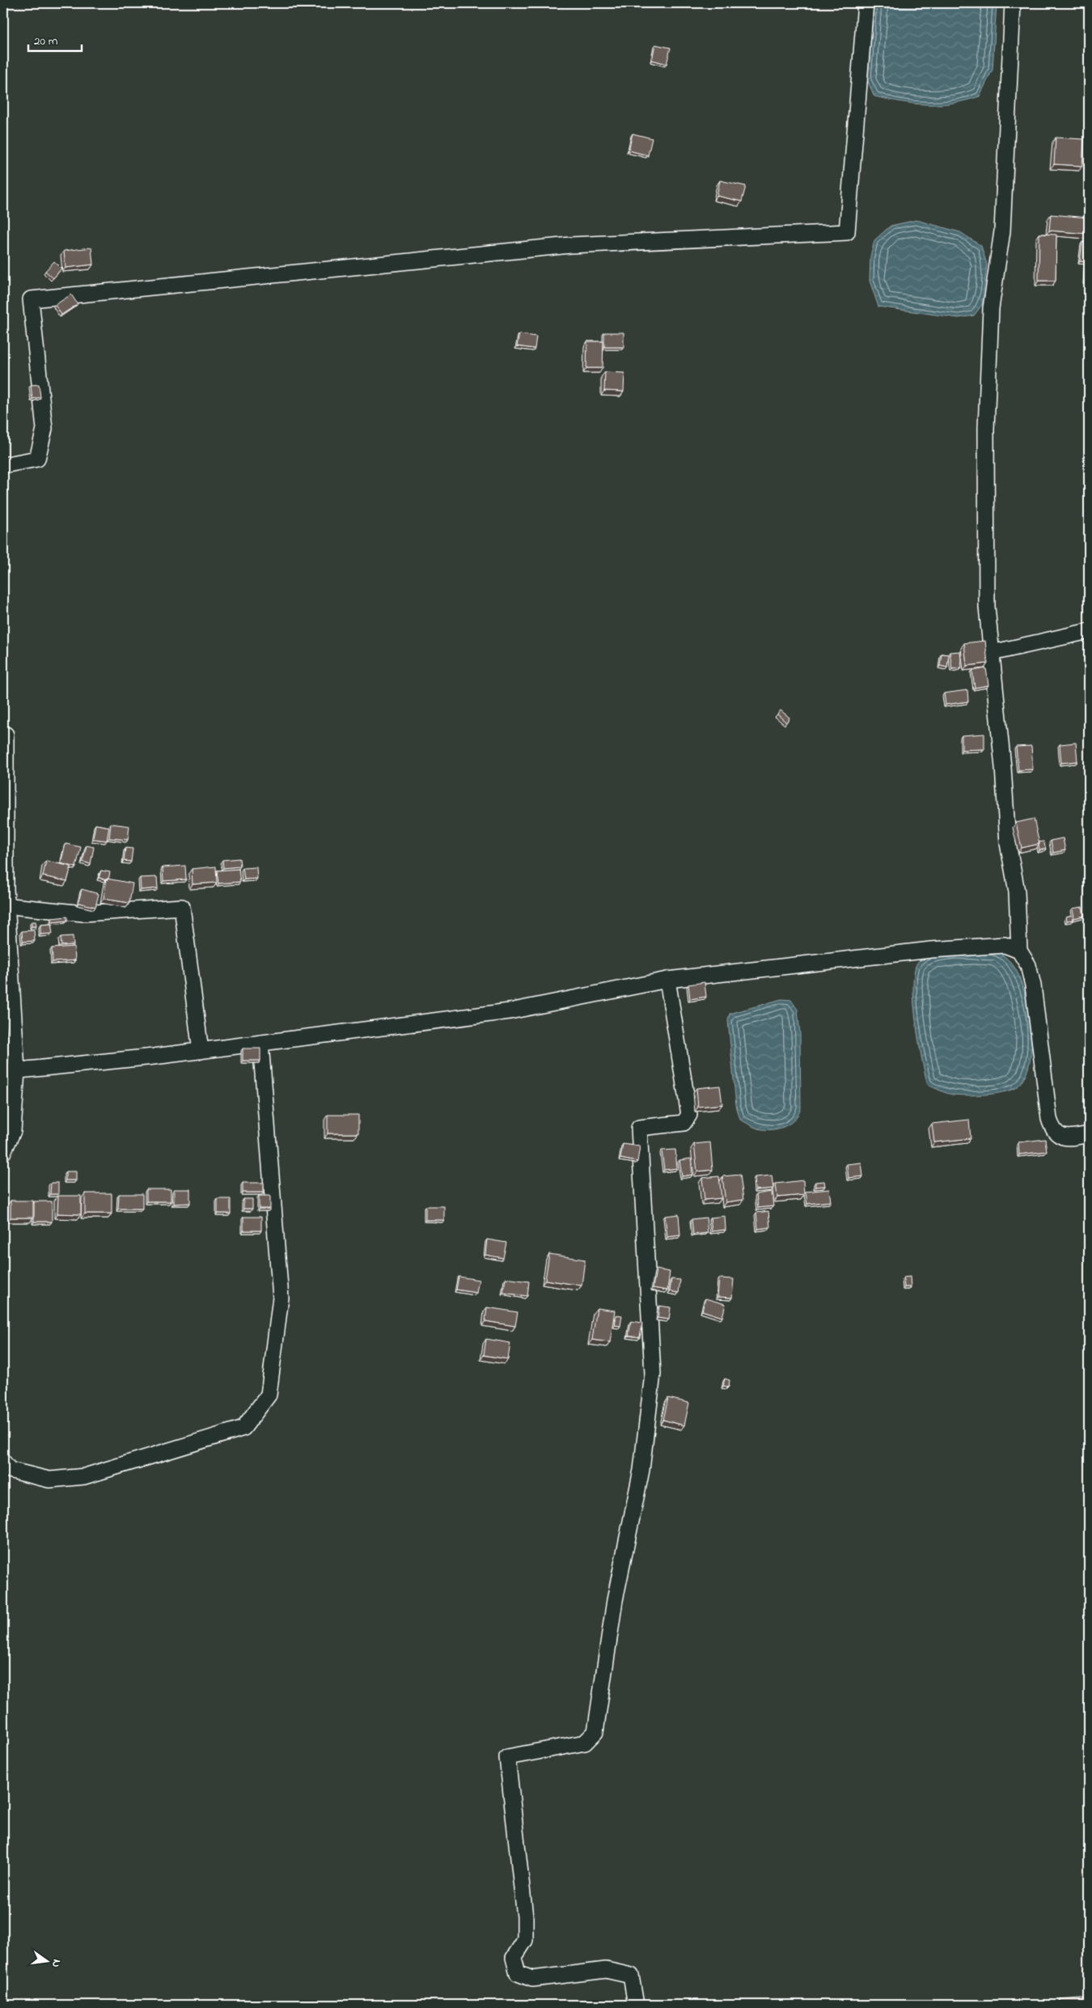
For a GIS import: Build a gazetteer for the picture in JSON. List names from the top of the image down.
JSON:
{
  "scale_bar": "20 m",
  "north": "right"
}
